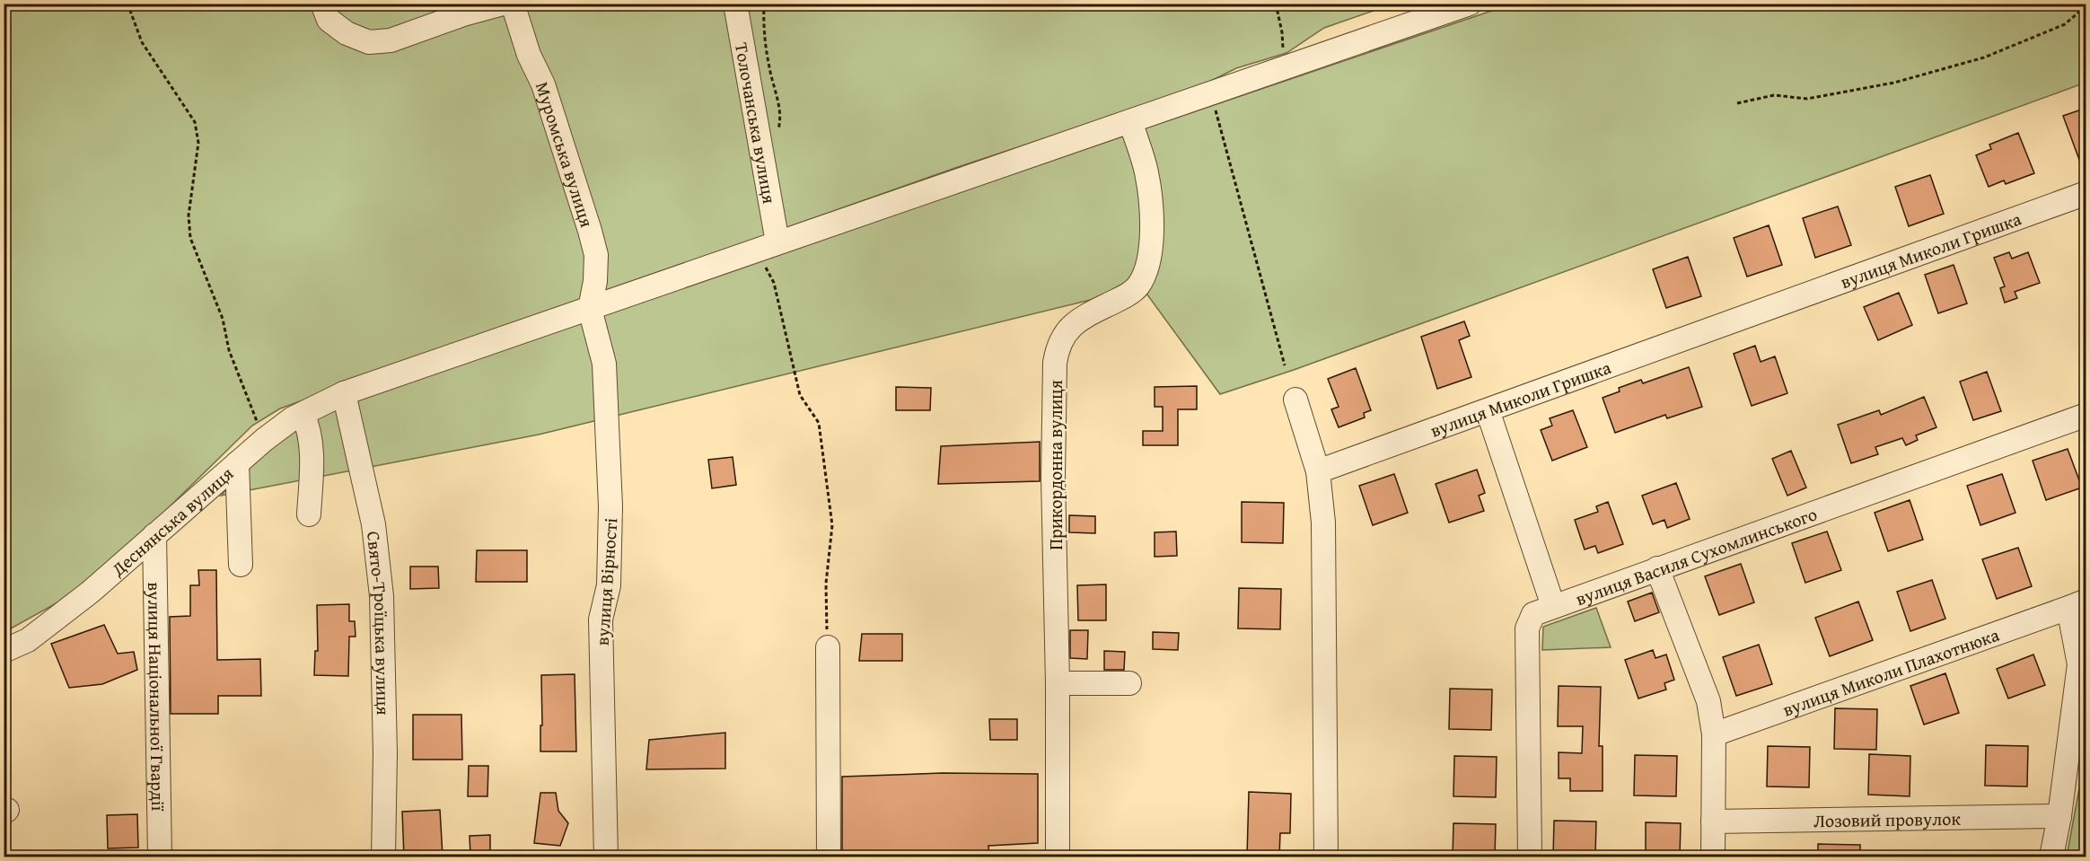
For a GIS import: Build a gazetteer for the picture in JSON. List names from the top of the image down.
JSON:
{
  "streets": {
    "street": [
      "Толочанська вулиця",
      "Муромська вулиця",
      "вулиця Миколи Гришка",
      "Прикордонна вулиця",
      "Деснянська вулиця",
      "вулиця Василя Сухомлинського",
      "вулиця Вірності",
      "Свято-Троїцька вулиця",
      "вулиця Миколи Плахотнюка",
      "вулиця Національної Гвардії",
      "Лозовий провулок"
    ]
  },
  "crossings": [
    ["Толочанська вулиця", "Деснянська вулиця"],
    ["Муромська вулиця", "Деснянська вулиця"],
    ["Муромська вулиця", "вулиця Вірності"],
    ["Прикордонна вулиця", "Деснянська вулиця"],
    ["Деснянська вулиця", "вулиця Вірності"],
    ["Деснянська вулиця", "Свято-Троїцька вулиця"],
    ["Деснянська вулиця", "вулиця Національної Гвардії"]
  ]
}
